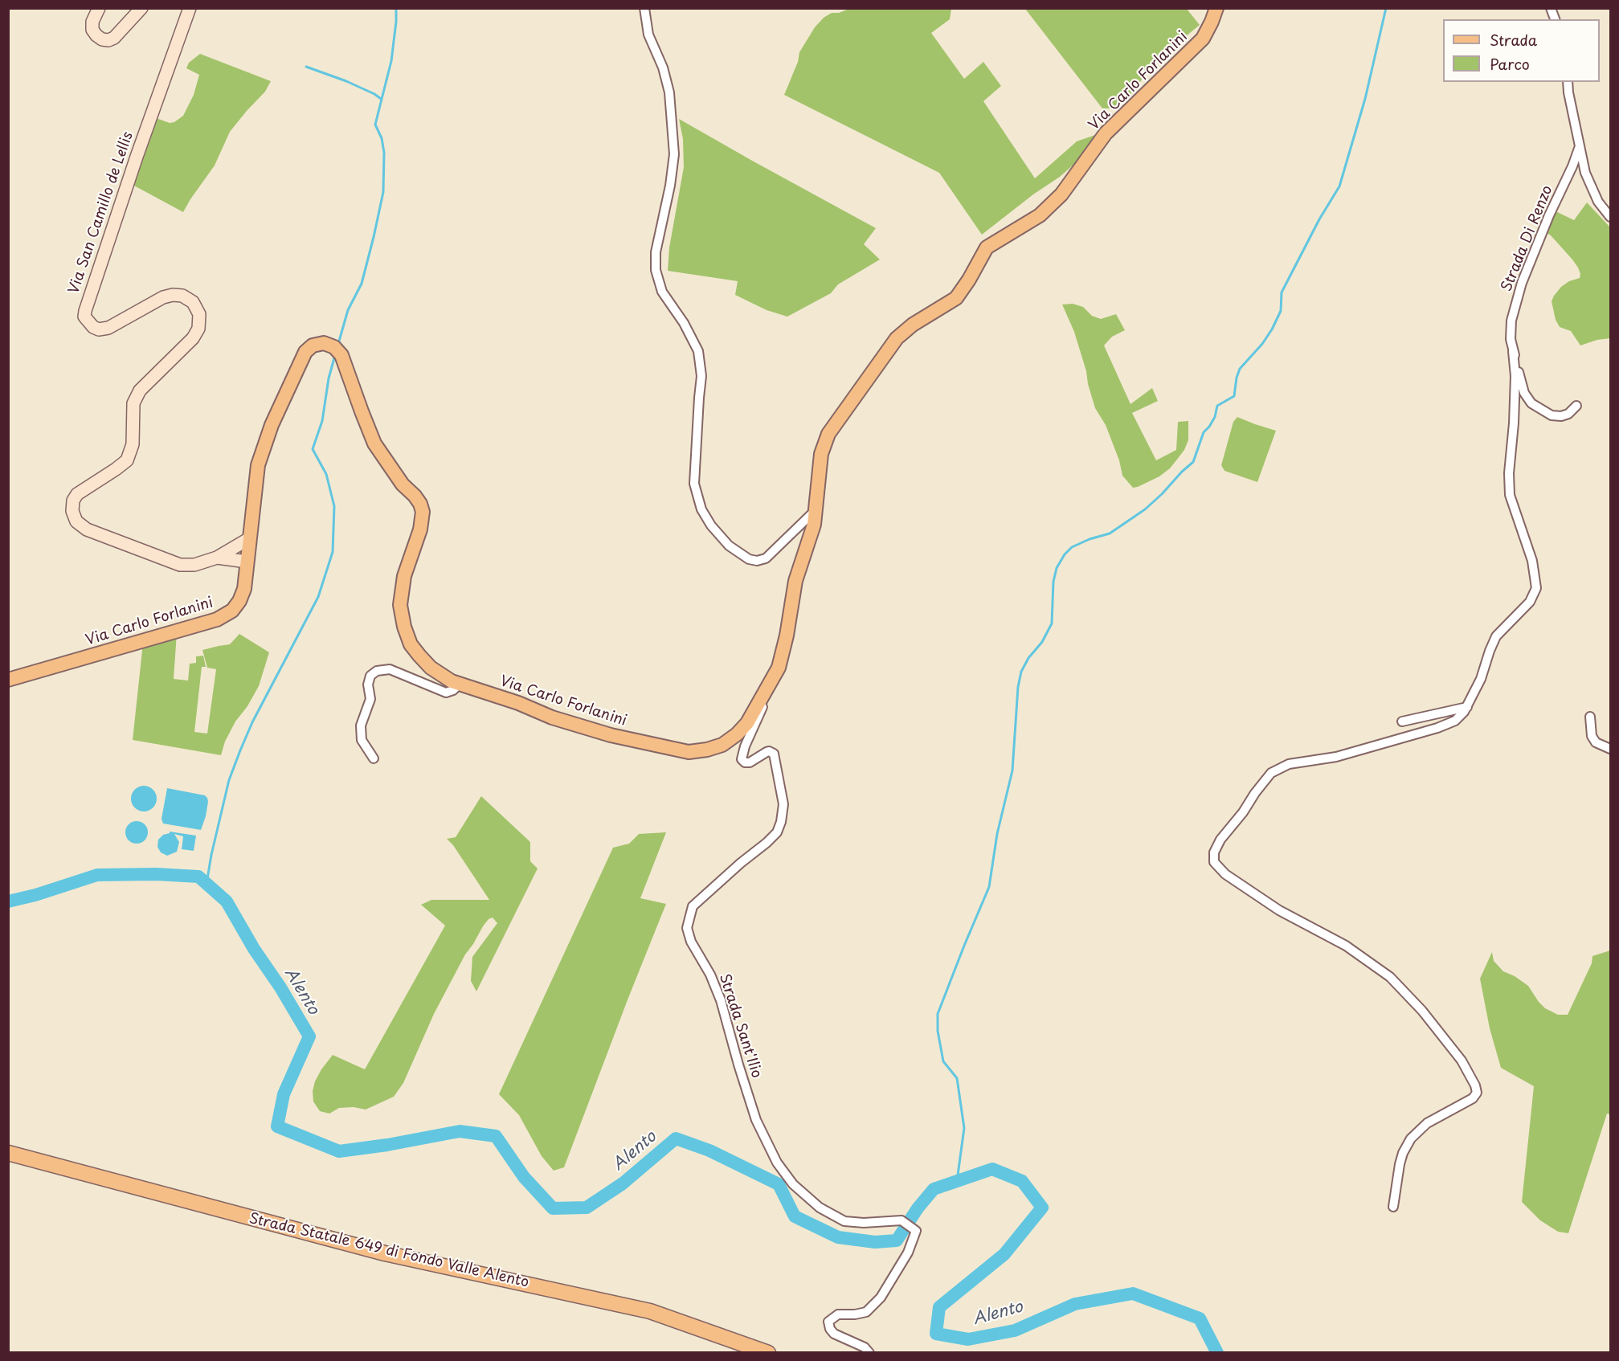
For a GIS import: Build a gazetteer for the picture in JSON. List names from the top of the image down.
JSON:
{
  "streets": {
    "highway": ["Strada Statale 649 di Fondo Valle Alento"],
    "main road": ["Via Carlo Forlanini", "Via San Camillo de Lellis"],
    "street": ["Strada Di Renzo", "Strada Sant'Ilio"]
  },
  "crossings": [
    ["Via Carlo Forlanini", "Via San Camillo de Lellis"],
    ["Via Carlo Forlanini", "Strada Sant'Ilio"]
  ],
  "water": ["Alento"],
  "legend": ["Strada", "Parco"]
}
